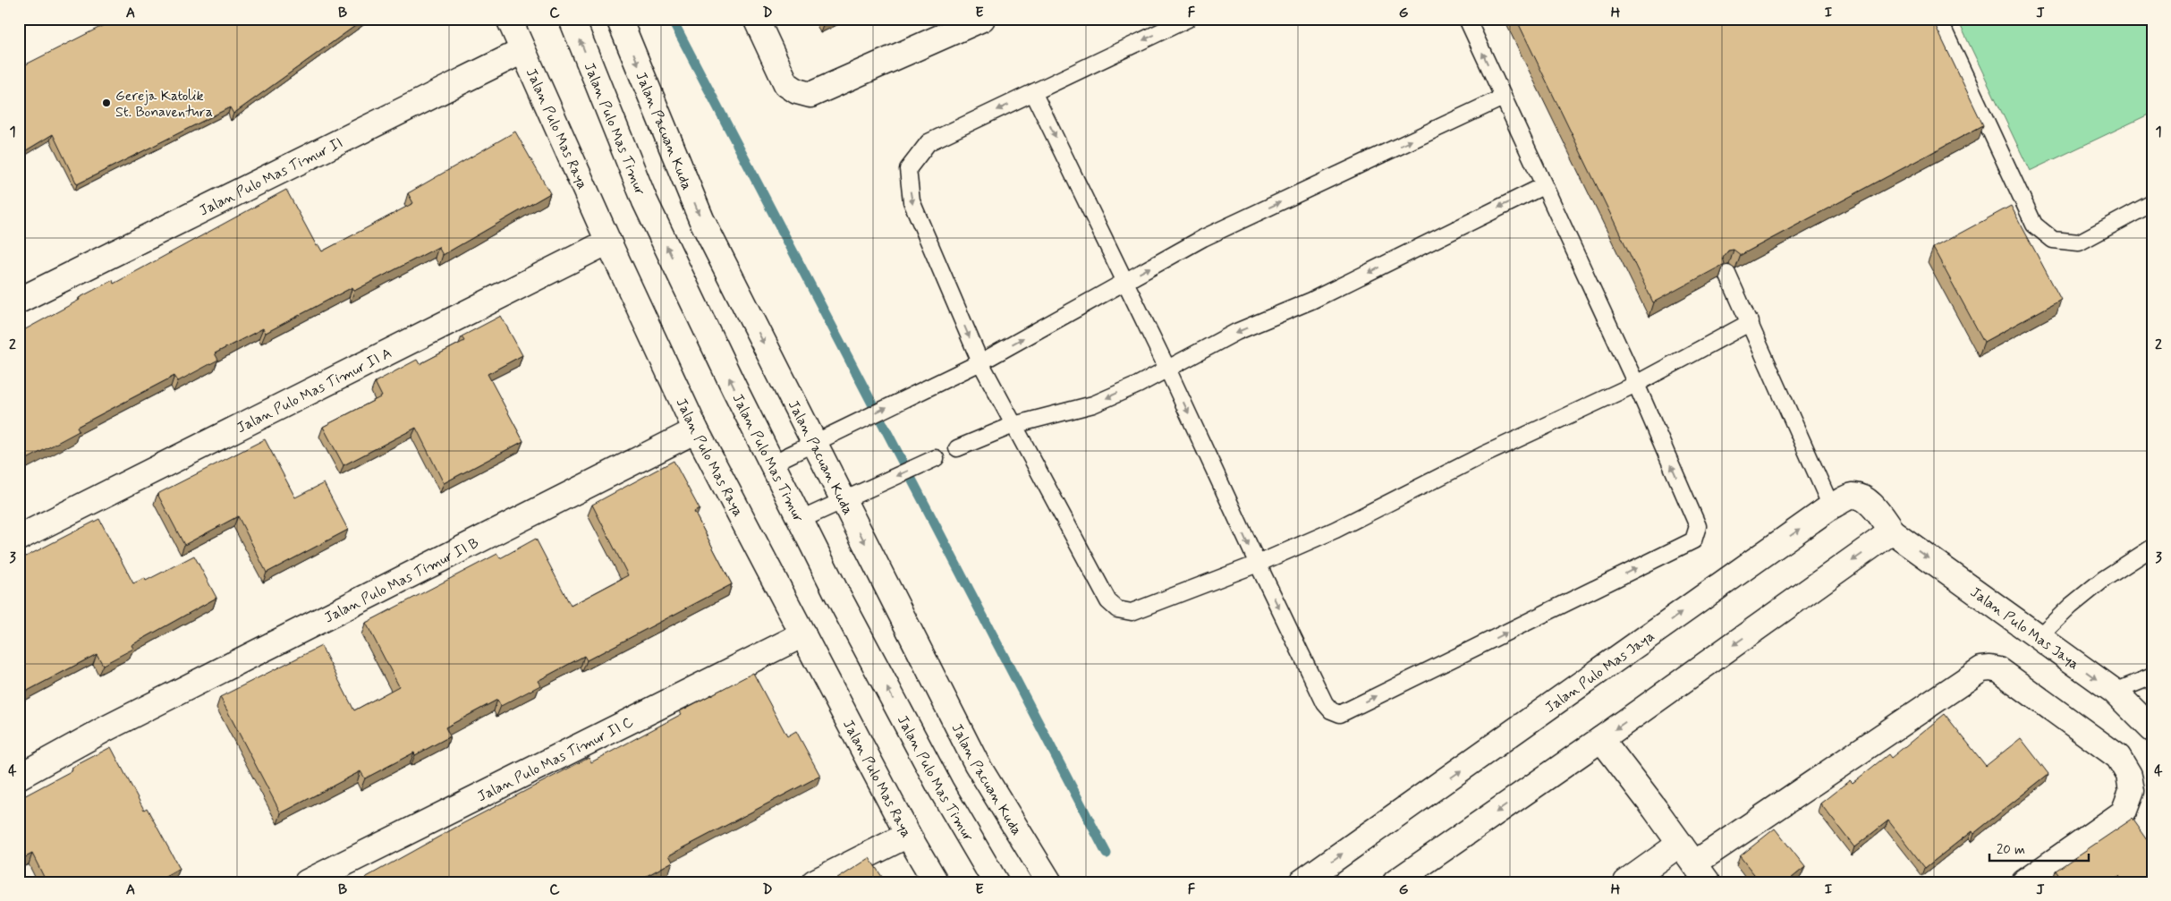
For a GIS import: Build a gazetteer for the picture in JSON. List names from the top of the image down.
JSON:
{
  "streets": {
    "street": [
      "Jalan Pulo Mas Raya",
      "Jalan Pulo Mas Timur",
      "Jalan Pacuan Kuda",
      "Jalan Pulo Mas Timur II",
      "Jalan Pulo Mas Timur II A",
      "Jalan Pulo Mas Timur II B",
      "Jalan Pulo Mas Jaya",
      "Jalan Pulo Mas Timur II C"
    ]
  },
  "crossings": [
    ["Jalan Pulo Mas Raya", "Jalan Pulo Mas Timur II"],
    ["Jalan Pulo Mas Raya", "Jalan Pulo Mas Timur II A"],
    ["Jalan Pulo Mas Raya", "Jalan Pulo Mas Timur II B"],
    ["Jalan Pulo Mas Raya", "Jalan Pulo Mas Timur II C"]
  ],
  "one_way": ["Jalan Pulo Mas Timur", "Jalan Pacuan Kuda"],
  "places": ["Gereja Katolik St. Bonaventura"],
  "scale_bar": "20 m",
  "grid": {
    "columns": [
      "A",
      "B",
      "C",
      "D",
      "E",
      "F",
      "G",
      "H",
      "I",
      "J"
    ],
    "rows": [
      "1",
      "2",
      "3",
      "4"
    ]
  }
}
